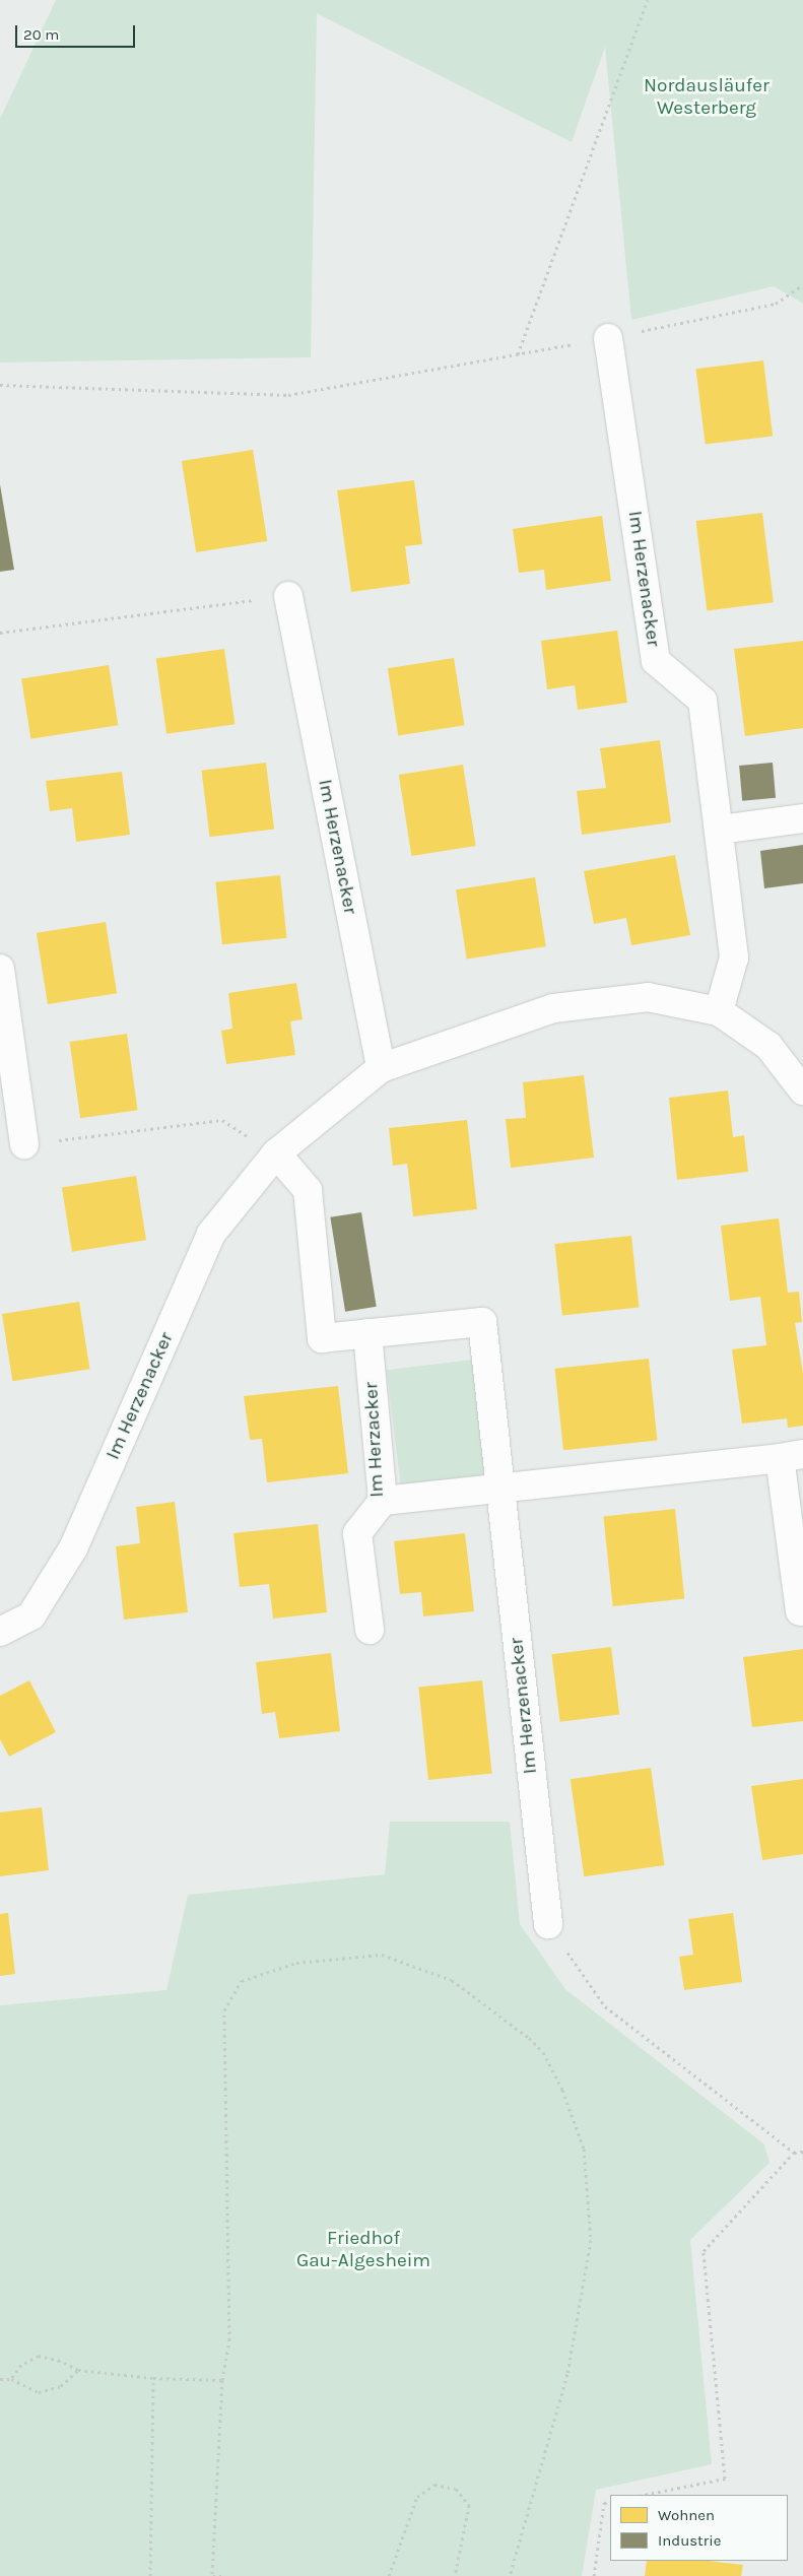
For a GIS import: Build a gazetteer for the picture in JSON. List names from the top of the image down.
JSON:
{
  "streets": {
    "street": ["Im Herzenacker", "Im Herzacker"]
  },
  "crossings": [
    ["Im Herzenacker", "Im Herzacker"]
  ],
  "parks": ["Nordausläufer Westerberg", "Friedhof Gau-Algesheim"],
  "legend": ["Wohnen", "Industrie"],
  "scale_bar": "20 m"
}
